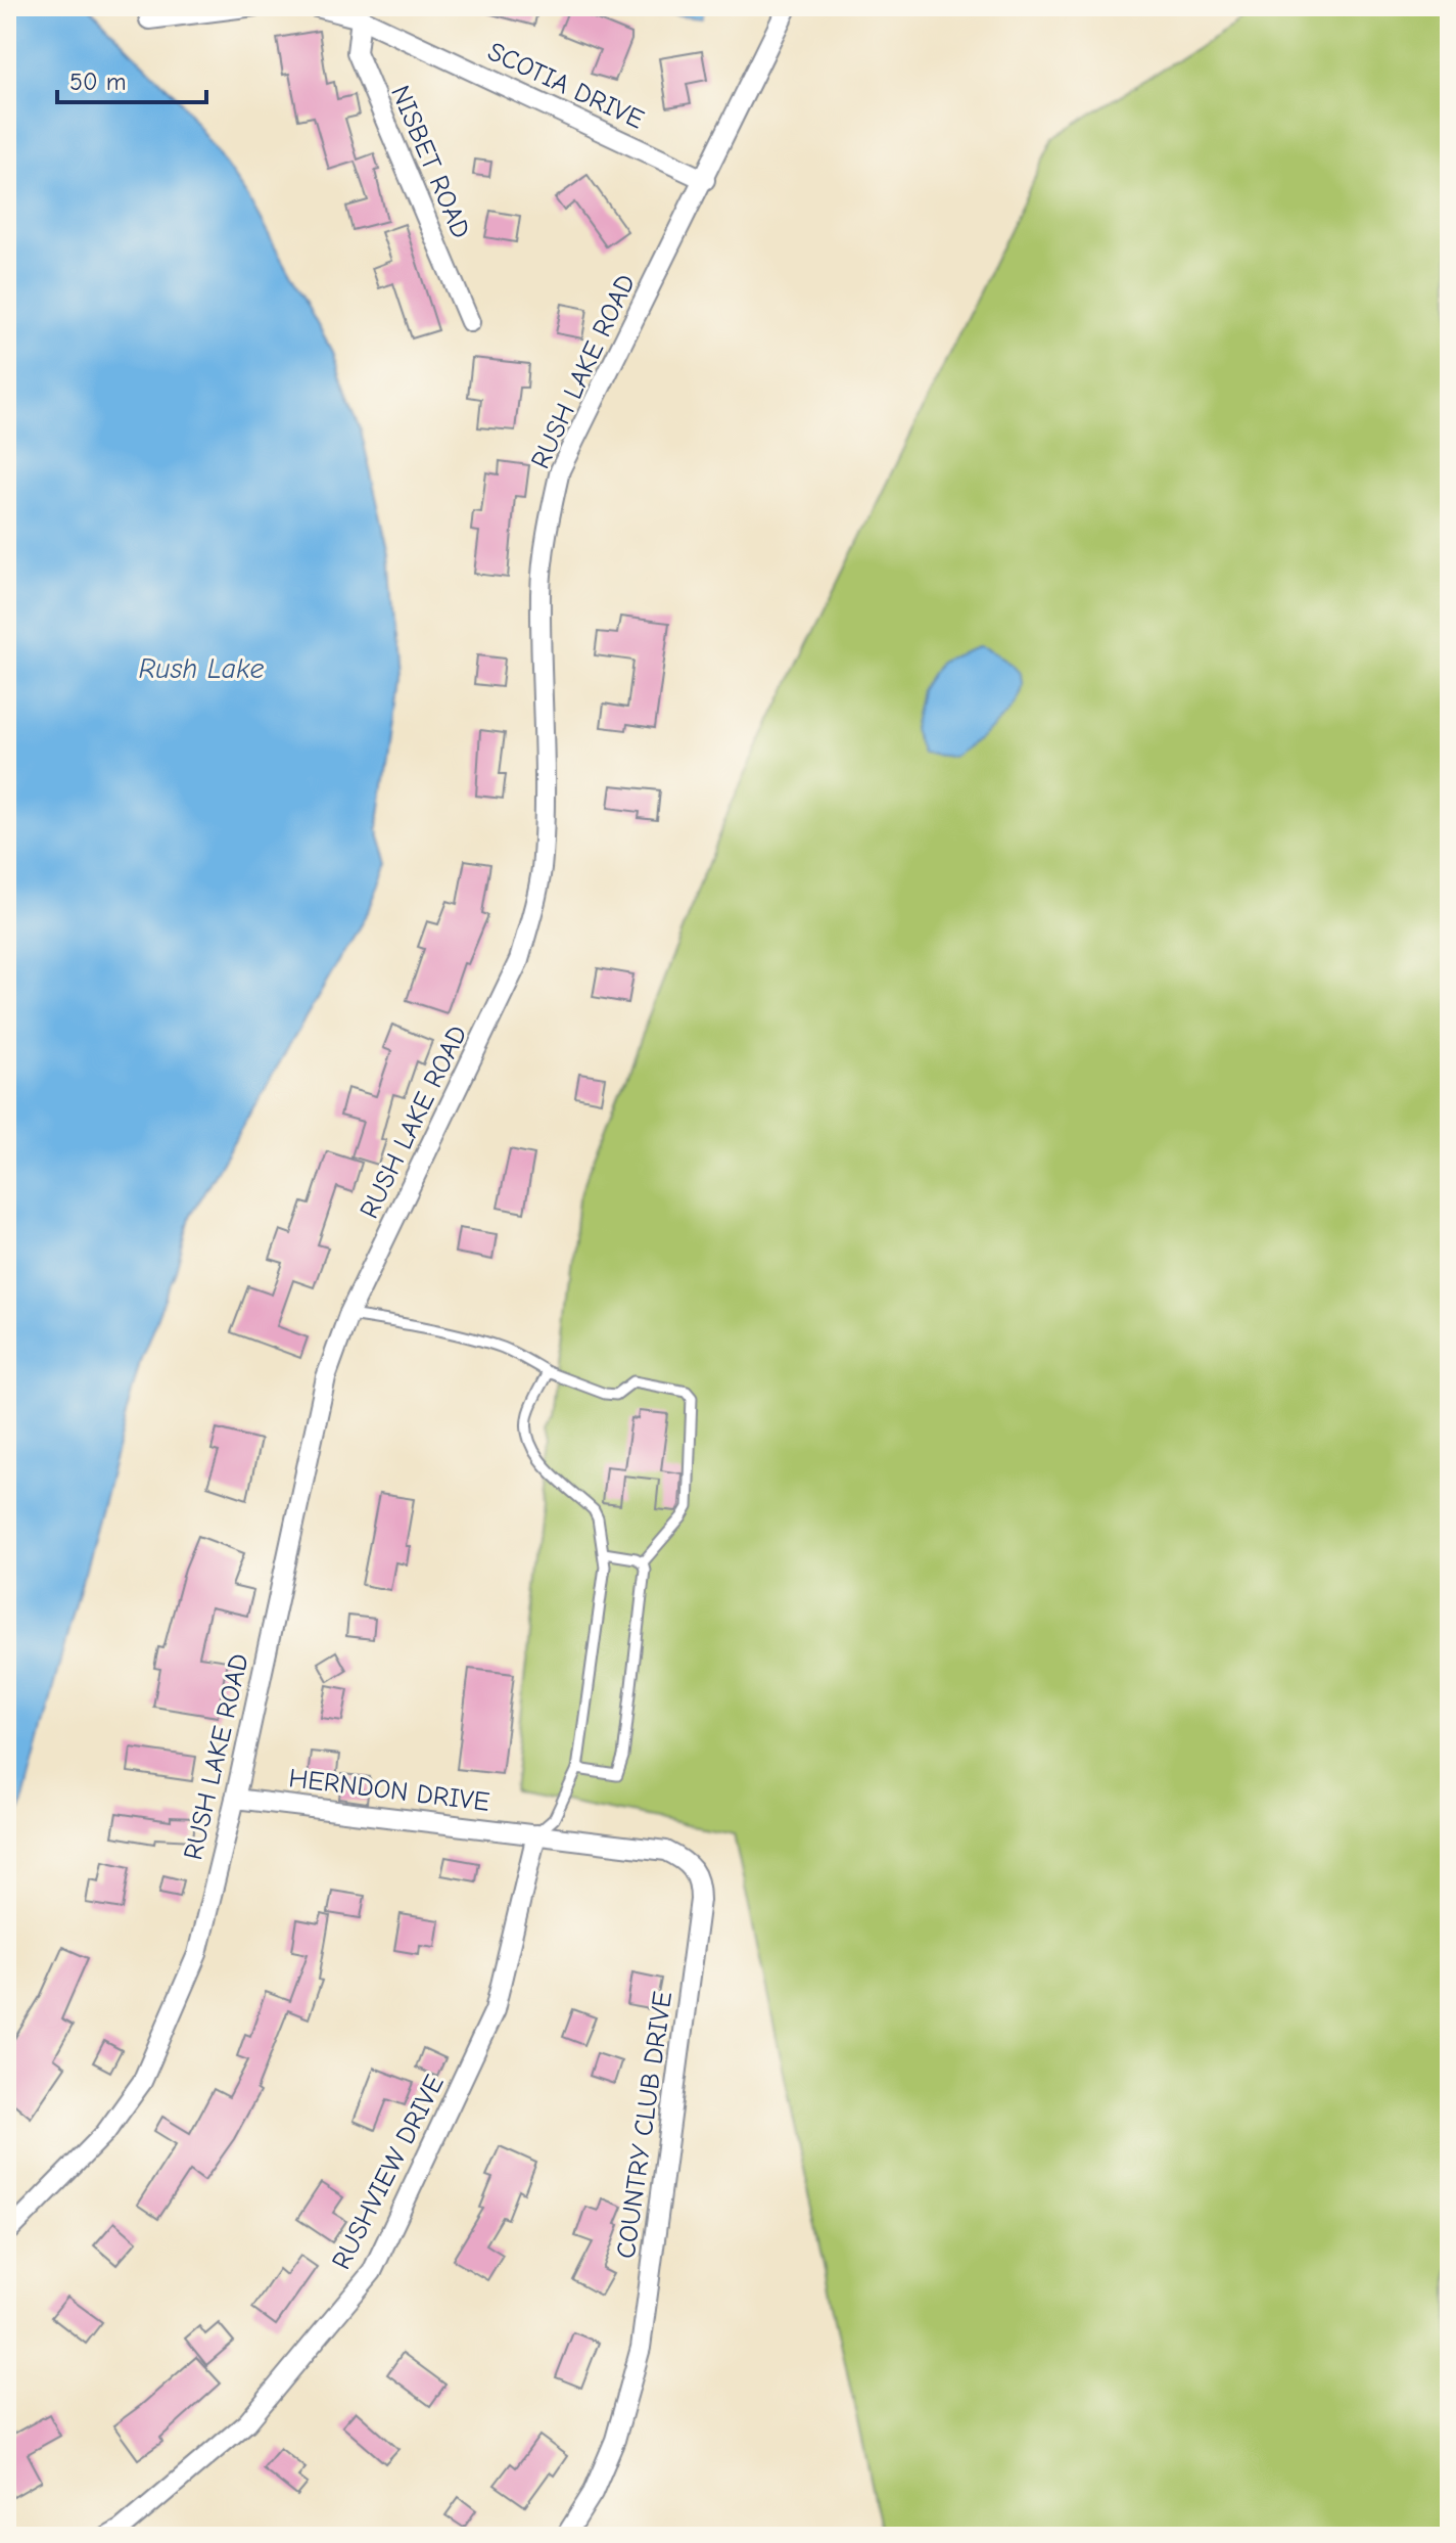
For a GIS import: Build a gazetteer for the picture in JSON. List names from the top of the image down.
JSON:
{
  "streets": {
    "street": [
      "SCOTIA DRIVE",
      "NISBET ROAD",
      "RUSH LAKE ROAD",
      "HERNDON DRIVE",
      "COUNTRY CLUB DRIVE",
      "RUSHVIEW DRIVE"
    ]
  },
  "crossings": [
    ["SCOTIA DRIVE", "NISBET ROAD"],
    ["SCOTIA DRIVE", "RUSH LAKE ROAD"],
    ["RUSH LAKE ROAD", "HERNDON DRIVE"],
    ["HERNDON DRIVE", "COUNTRY CLUB DRIVE"],
    ["HERNDON DRIVE", "RUSHVIEW DRIVE"],
    ["COUNTRY CLUB DRIVE", "RUSHVIEW DRIVE"]
  ],
  "water": ["Rush Lake"],
  "scale_bar": "50 m"
}
